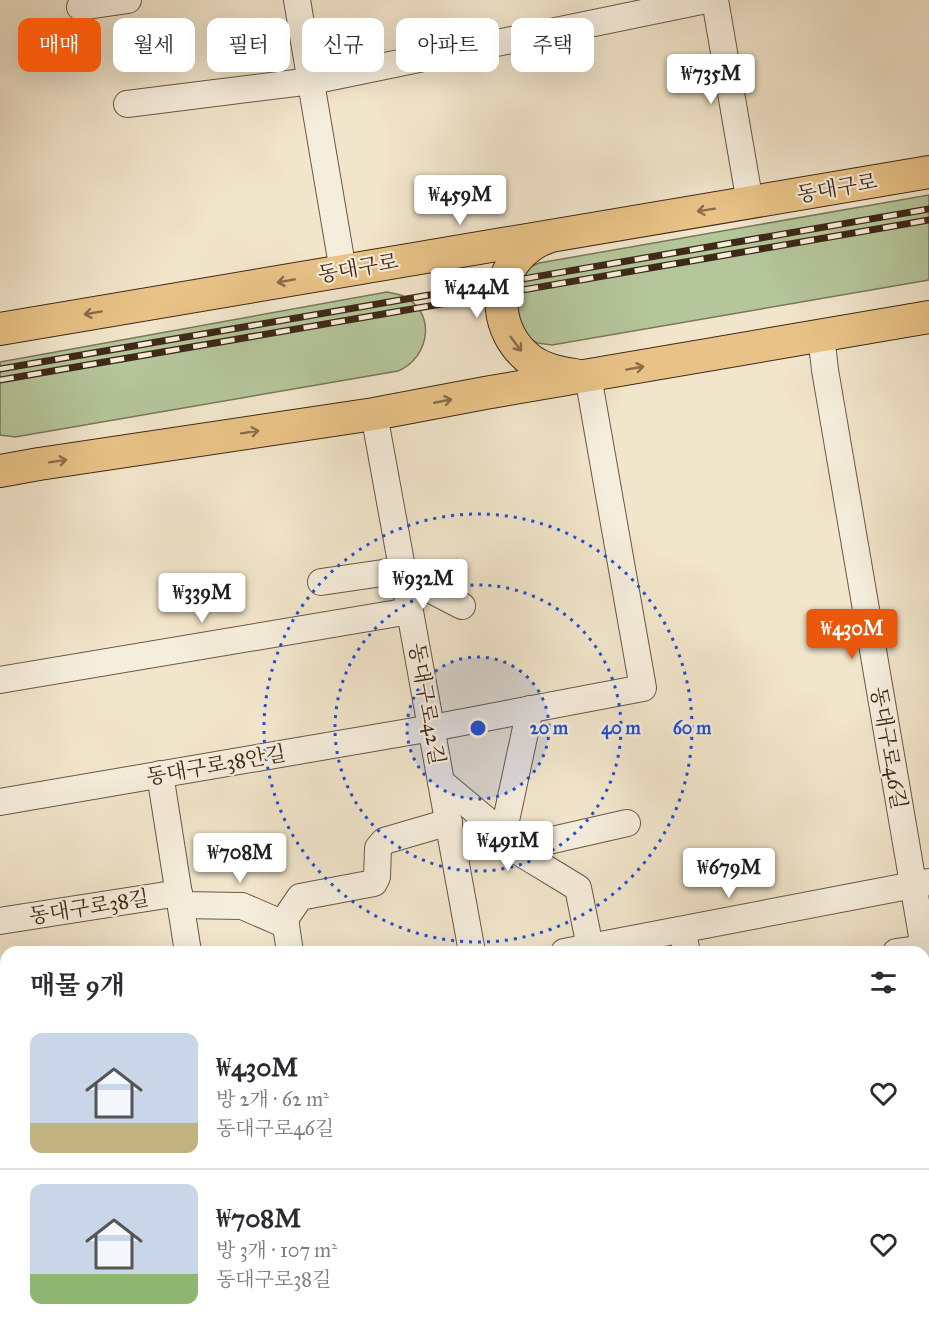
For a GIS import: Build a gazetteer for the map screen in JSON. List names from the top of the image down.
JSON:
{
  "streets": {
    "main road": ["동대구로"],
    "street": [
      "동대구로42길",
      "동대구로46길",
      "동대구로38안길",
      "동대구로38길"
    ]
  },
  "crossings": [
    ["동대구로42길", "동대구로38안길"],
    ["동대구로38안길", "동대구로38길"]
  ],
  "page": {
    "chip": [
      "매매",
      "월세",
      "필터",
      "신규",
      "아파트",
      "주택"
    ],
    "price": [
      "₩735M",
      "₩459M",
      "₩424M",
      "₩932M",
      "₩339M",
      "₩430M",
      "₩491M",
      "₩708M",
      "₩679M"
    ],
    "heading": "매물 9개",
    "list": [
      {
        "name": "₩430M",
        "note": "방 2개 · 62 m² · 동대구로46길"
      },
      {
        "name": "₩708M",
        "note": "방 3개 · 107 m² · 동대구로38길"
      }
    ]
  },
  "rings": ["20 m", "40 m", "60 m"]
}
